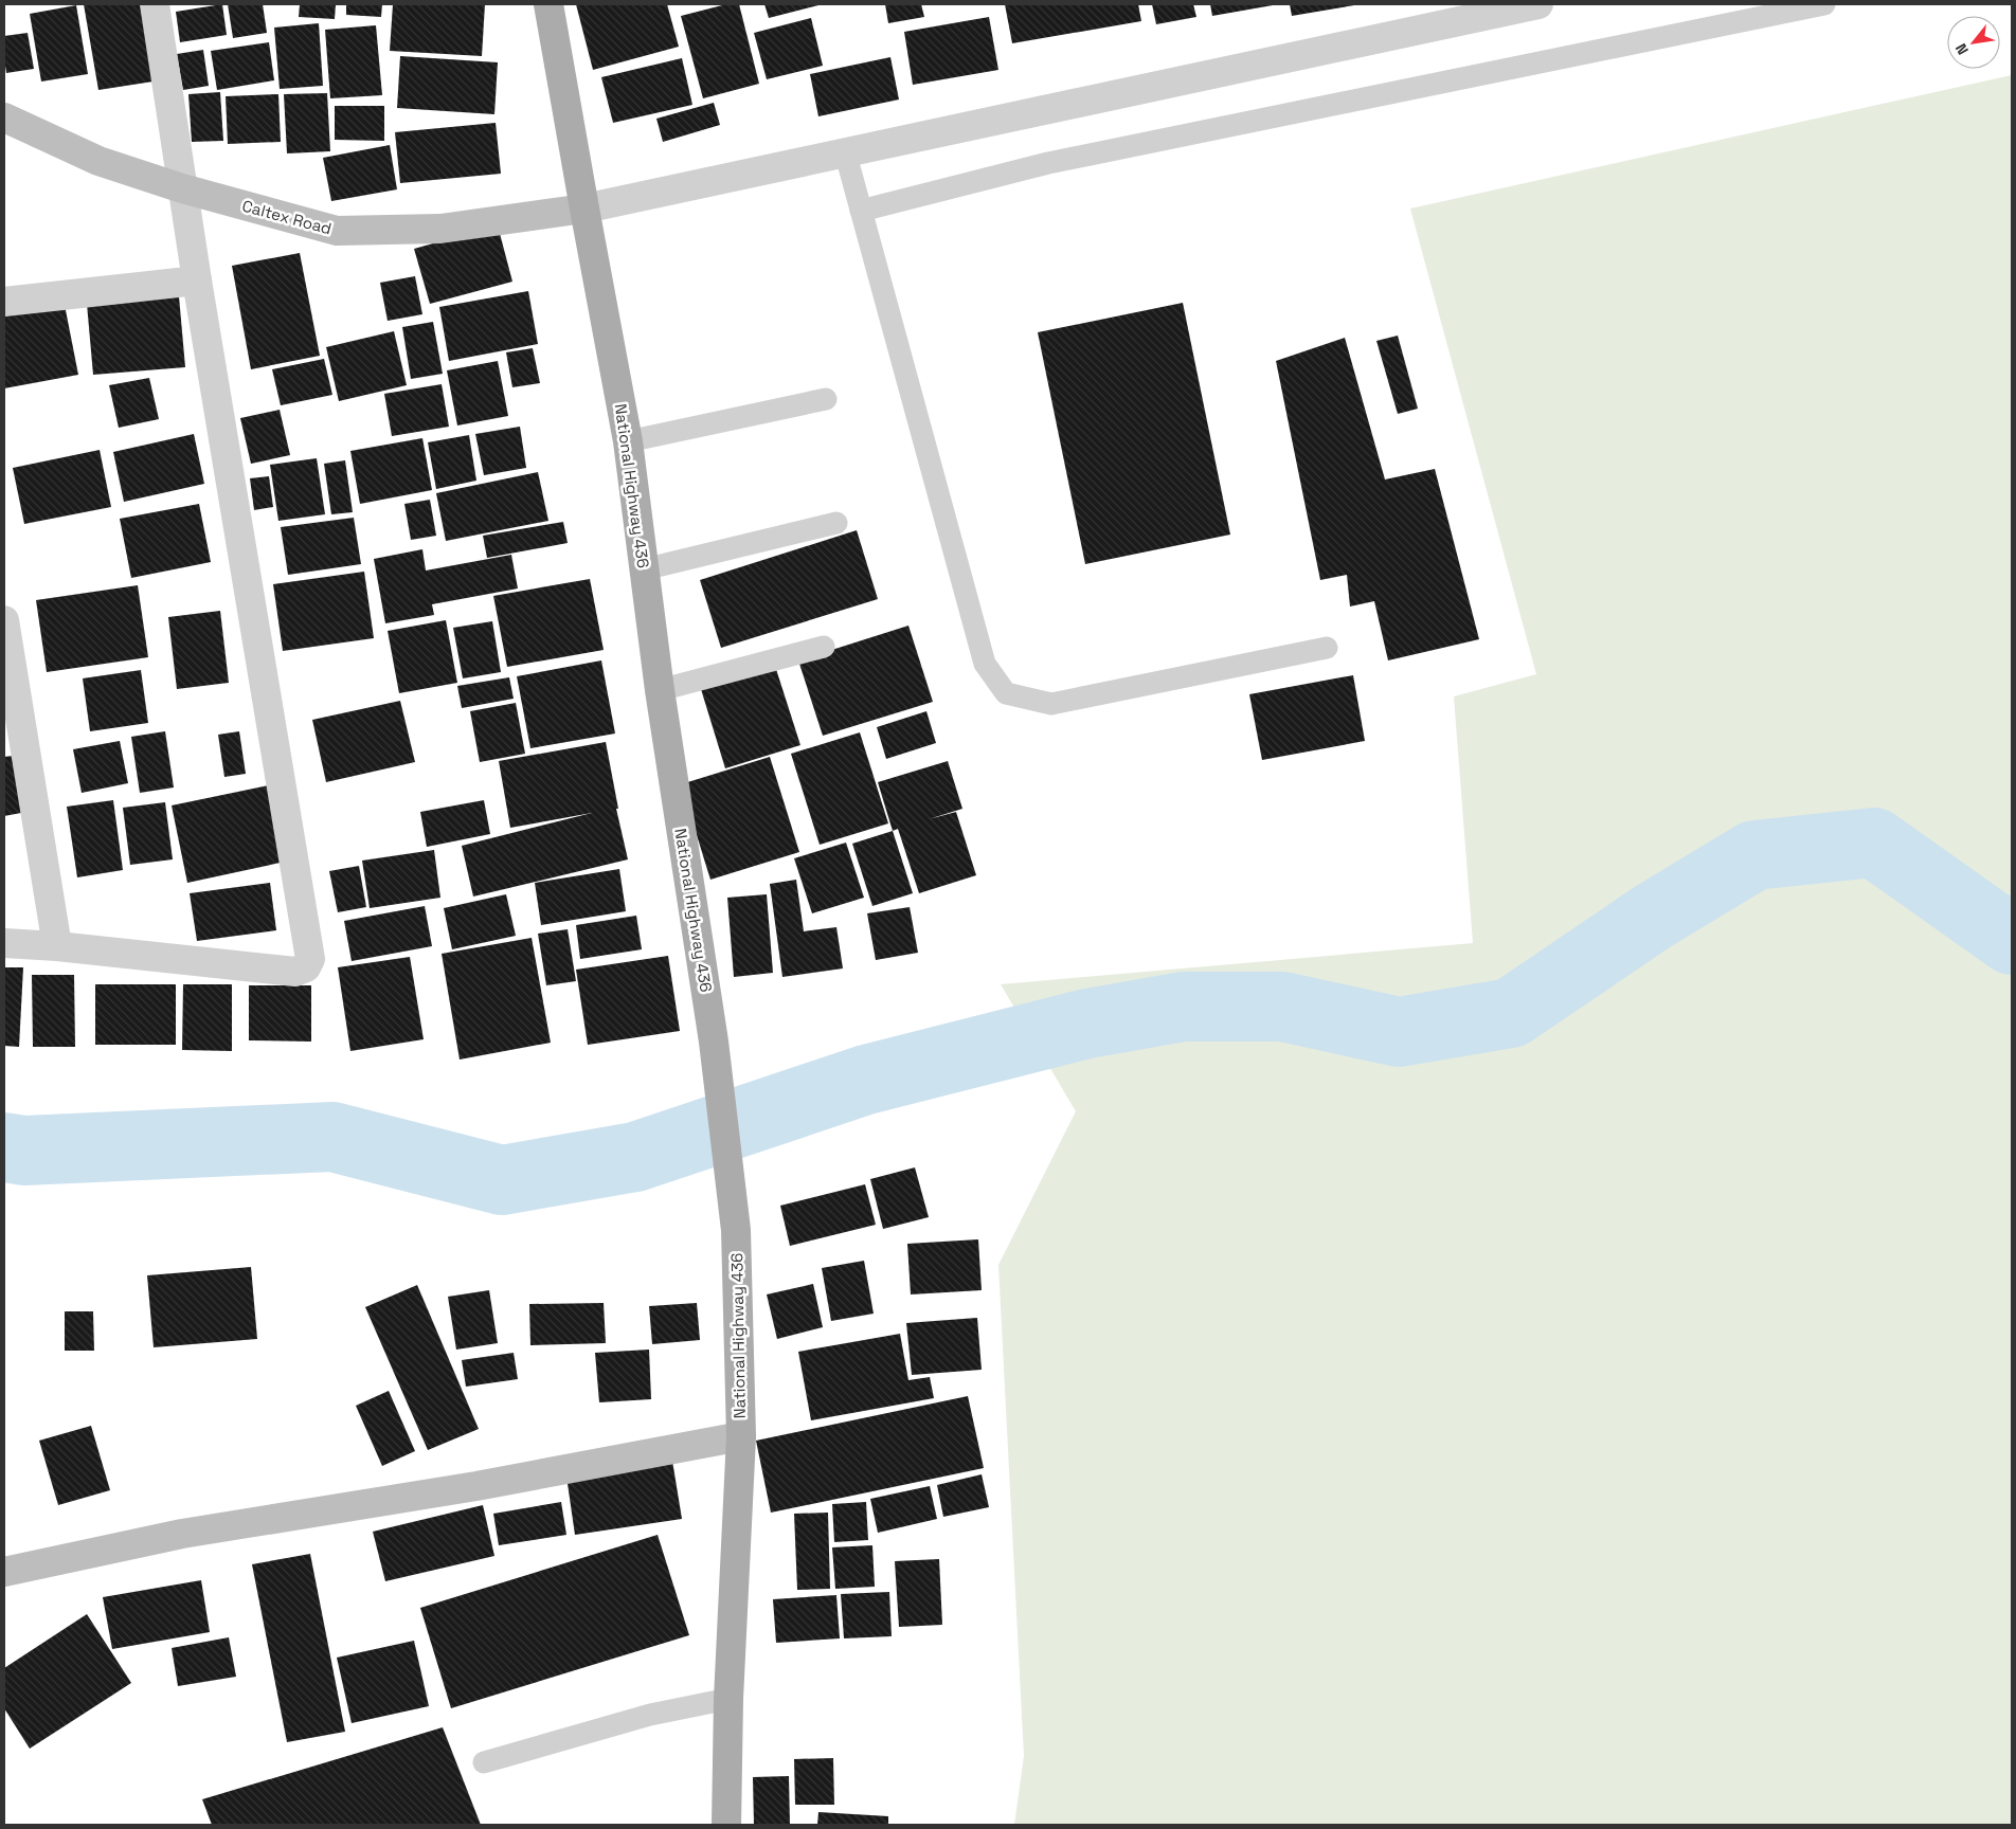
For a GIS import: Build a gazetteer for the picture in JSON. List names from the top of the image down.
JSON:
{
  "streets": {
    "main road": ["National Highway 436"],
    "street": ["Caltex Road"]
  },
  "crossings": [
    ["Caltex Road", "National Highway 436"]
  ],
  "north": "bottom left"
}
